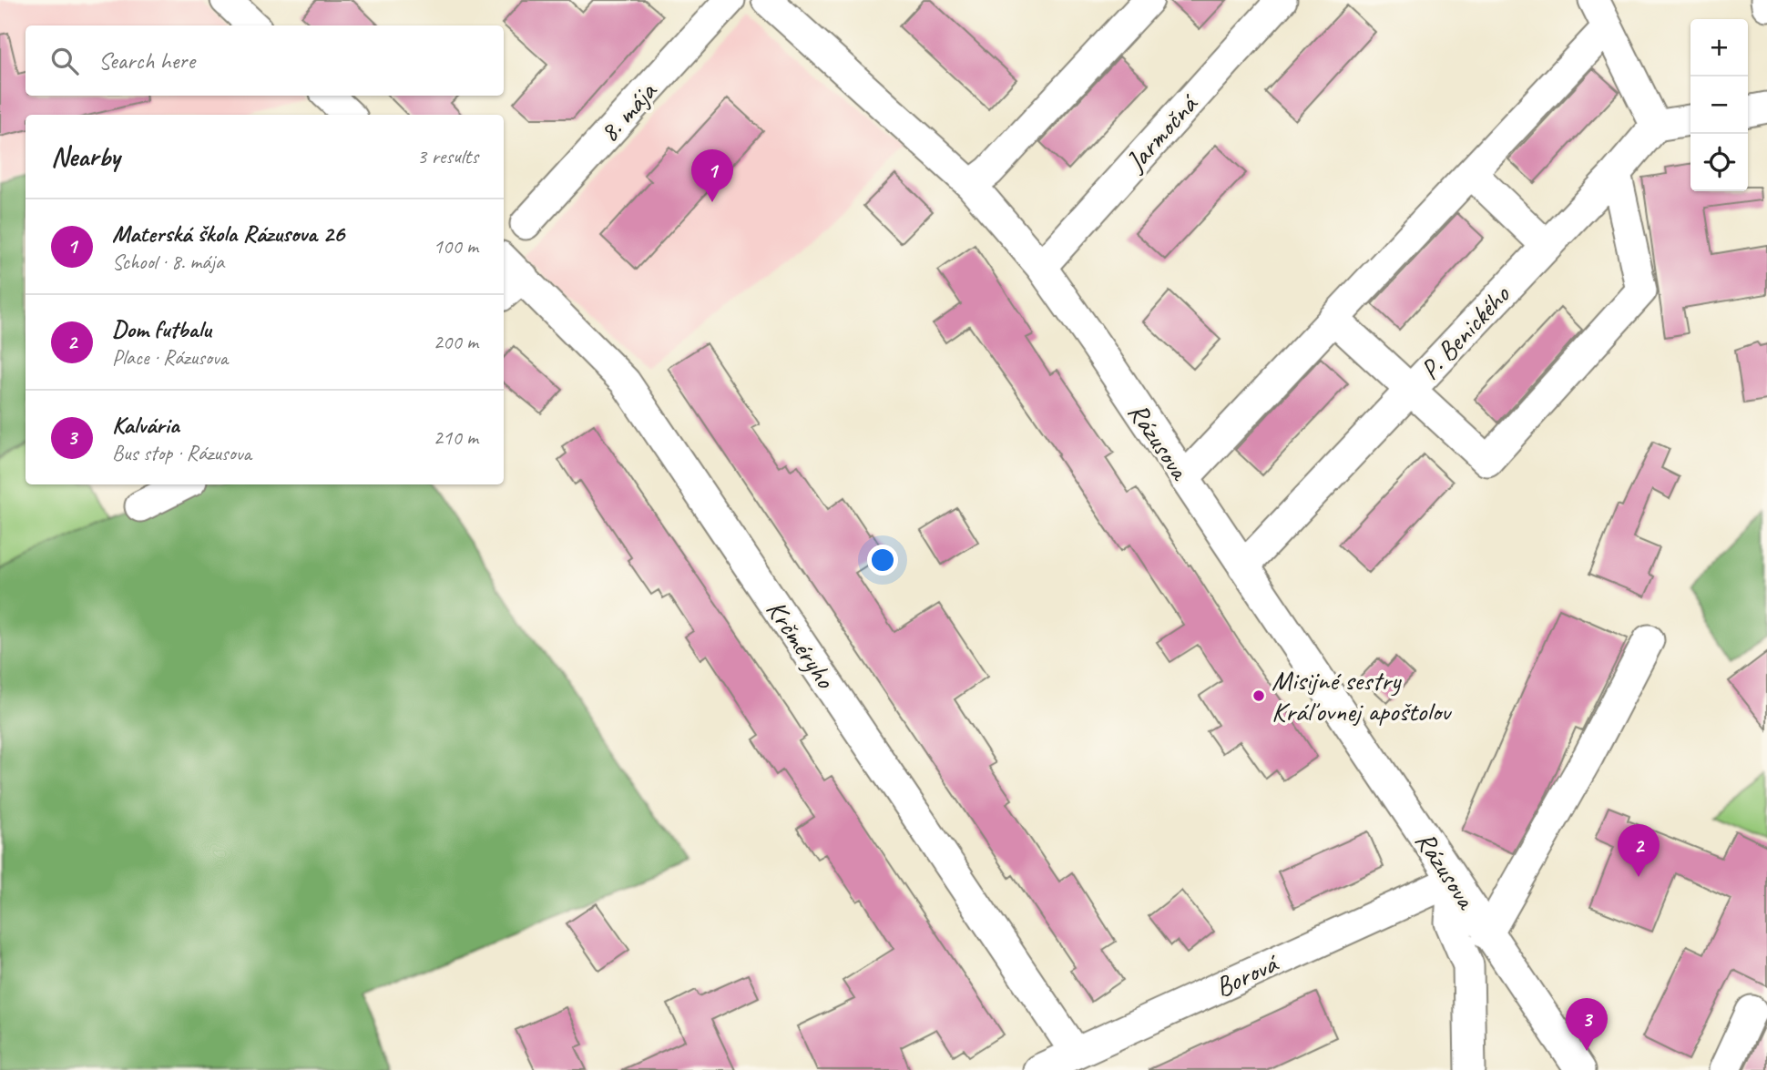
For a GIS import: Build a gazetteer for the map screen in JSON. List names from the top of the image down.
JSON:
{
  "streets": {
    "street": [
      "8. mája",
      "Jarmočná",
      "P. Benického",
      "Rázusova",
      "Krčméryho",
      "Borová"
    ]
  },
  "crossings": [
    ["Jarmočná", "Rázusova"],
    ["P. Benického", "Rázusova"],
    ["Rázusova", "Borová"],
    ["Krčméryho", "Borová"]
  ],
  "places": ["Misijné sestry Kráľovnej apoštolov"],
  "page": {
    "map_buttons": ["+", "−"],
    "search": "Search here",
    "heading": ["Nearby", "3 results"],
    "pins": ["1", "2", "3"],
    "list": [
      {
        "mark": "1",
        "name": "Materská škola Rázusova 26",
        "note": "School · 8. mája",
        "value": "100 m"
      },
      {
        "mark": "2",
        "name": "Dom futbalu",
        "note": "Place · Rázusova",
        "value": "200 m"
      },
      {
        "mark": "3",
        "name": "Kalvária",
        "note": "Bus stop · Rázusova",
        "value": "210 m"
      }
    ]
  }
}
